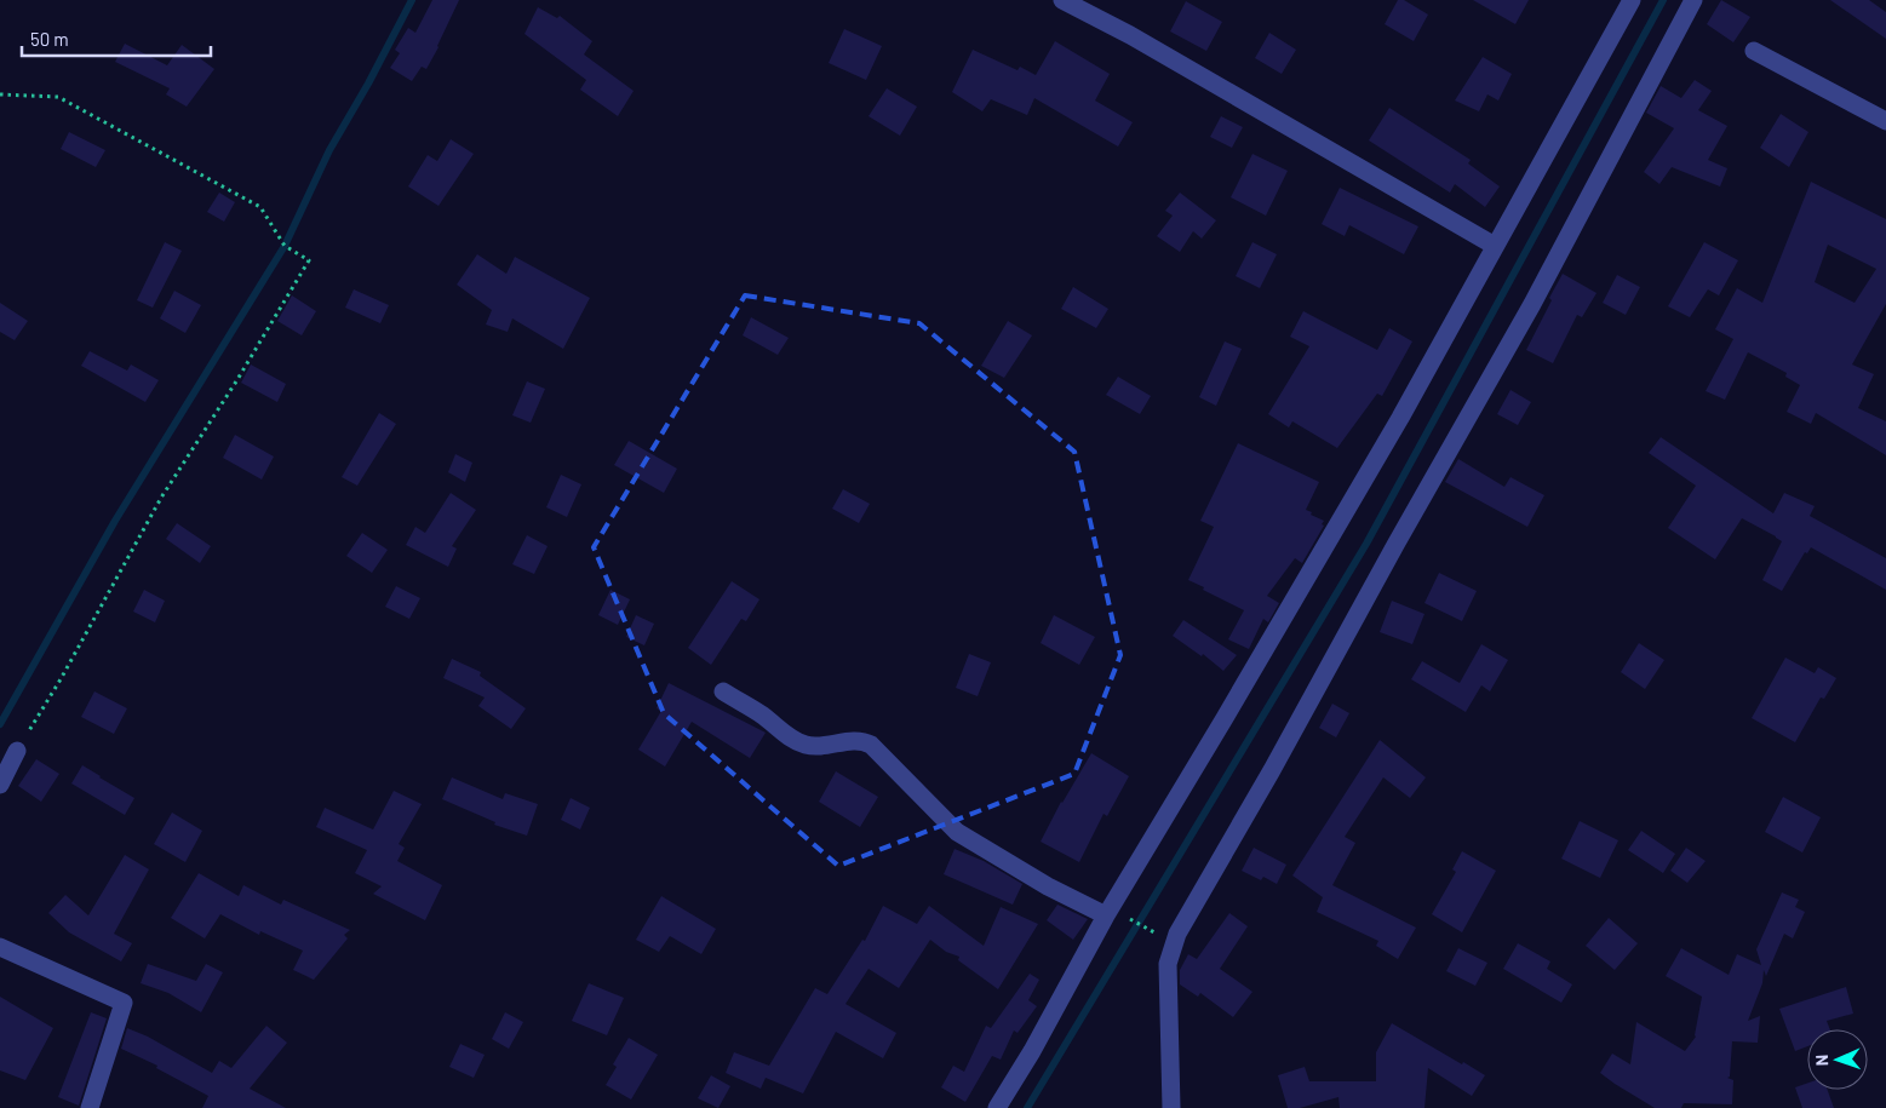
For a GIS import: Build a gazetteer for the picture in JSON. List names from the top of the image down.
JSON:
{
  "scale_bar": "50 m",
  "north": "left"
}
